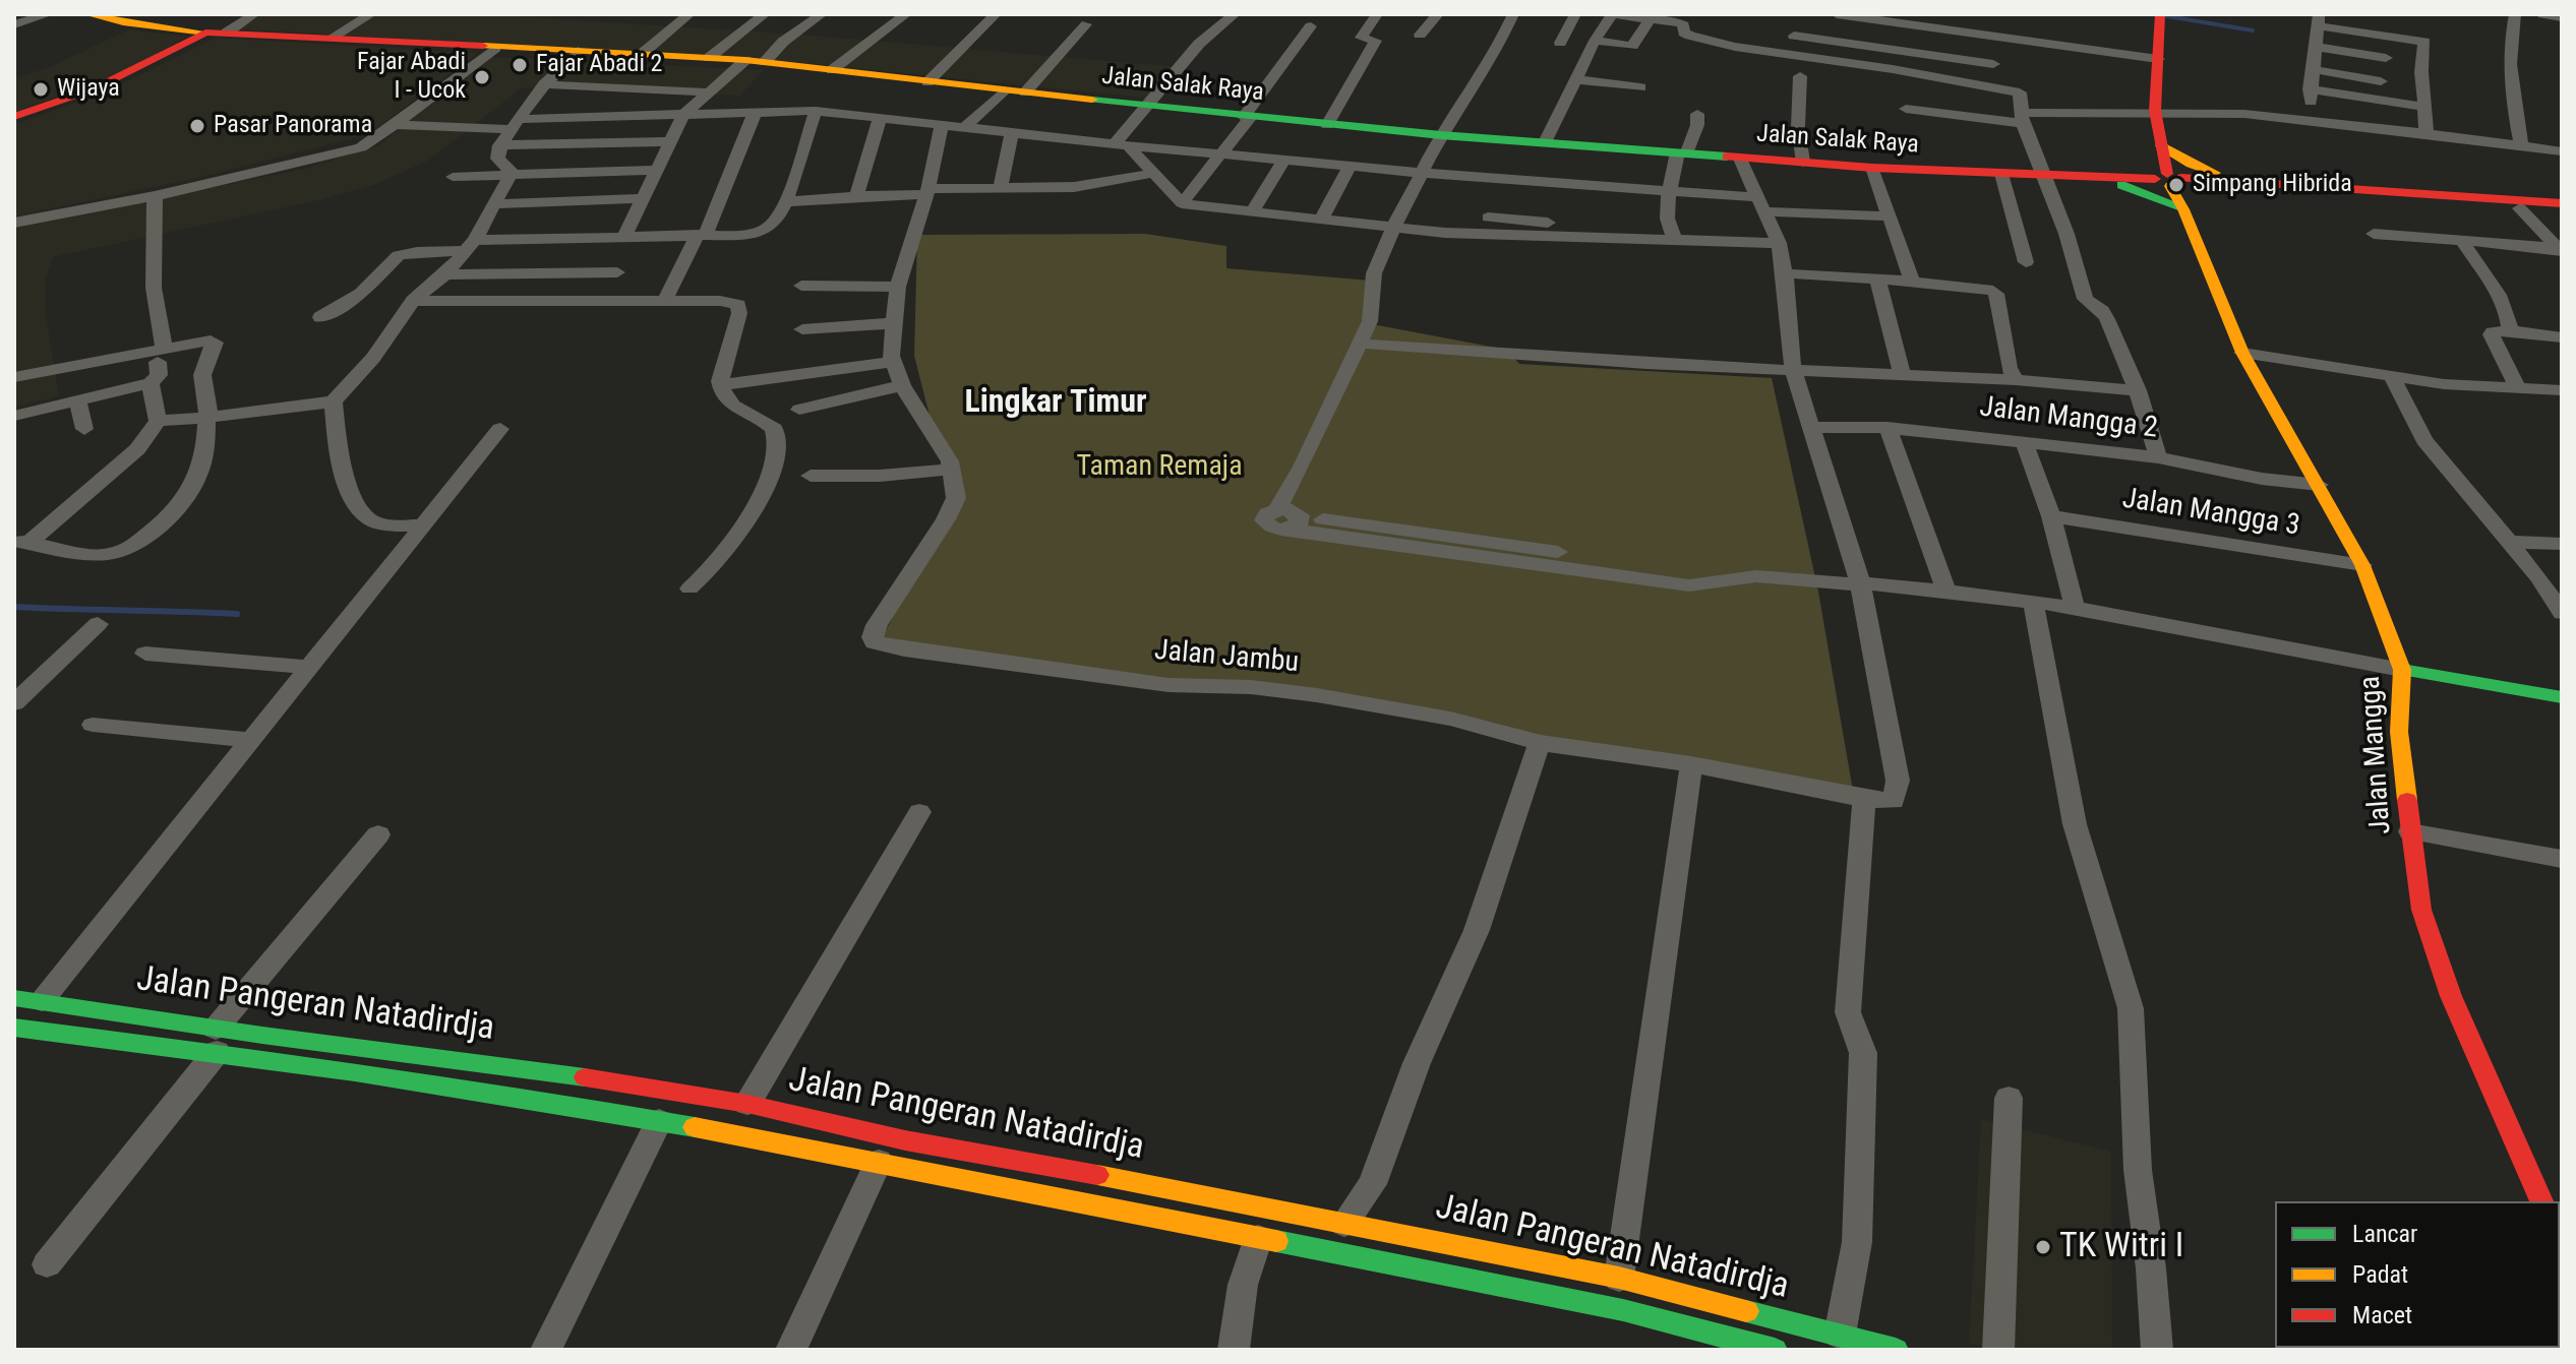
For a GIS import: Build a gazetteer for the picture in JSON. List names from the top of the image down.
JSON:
{
  "streets": {
    "main road": ["Jalan Salak Raya", "Jalan Mangga", "Jalan Pangeran Natadirdja"],
    "street": ["Jalan Mangga 2", "Jalan Mangga 3", "Jalan Jambu"]
  },
  "crossings": [
    ["Jalan Salak Raya", "Jalan Mangga"],
    ["Jalan Mangga 2", "Jalan Mangga"],
    ["Jalan Mangga 3", "Jalan Mangga"]
  ],
  "districts": ["Lingkar Timur"],
  "parks": ["Taman Remaja"],
  "places": [
    "Fajar Abadi 2",
    "Fajar Abadi I - Ucok",
    "Wijaya",
    "Pasar Panorama",
    "Simpang Hibrida",
    "TK Witri I"
  ],
  "legend": ["Lancar", "Padat", "Macet"]
}
